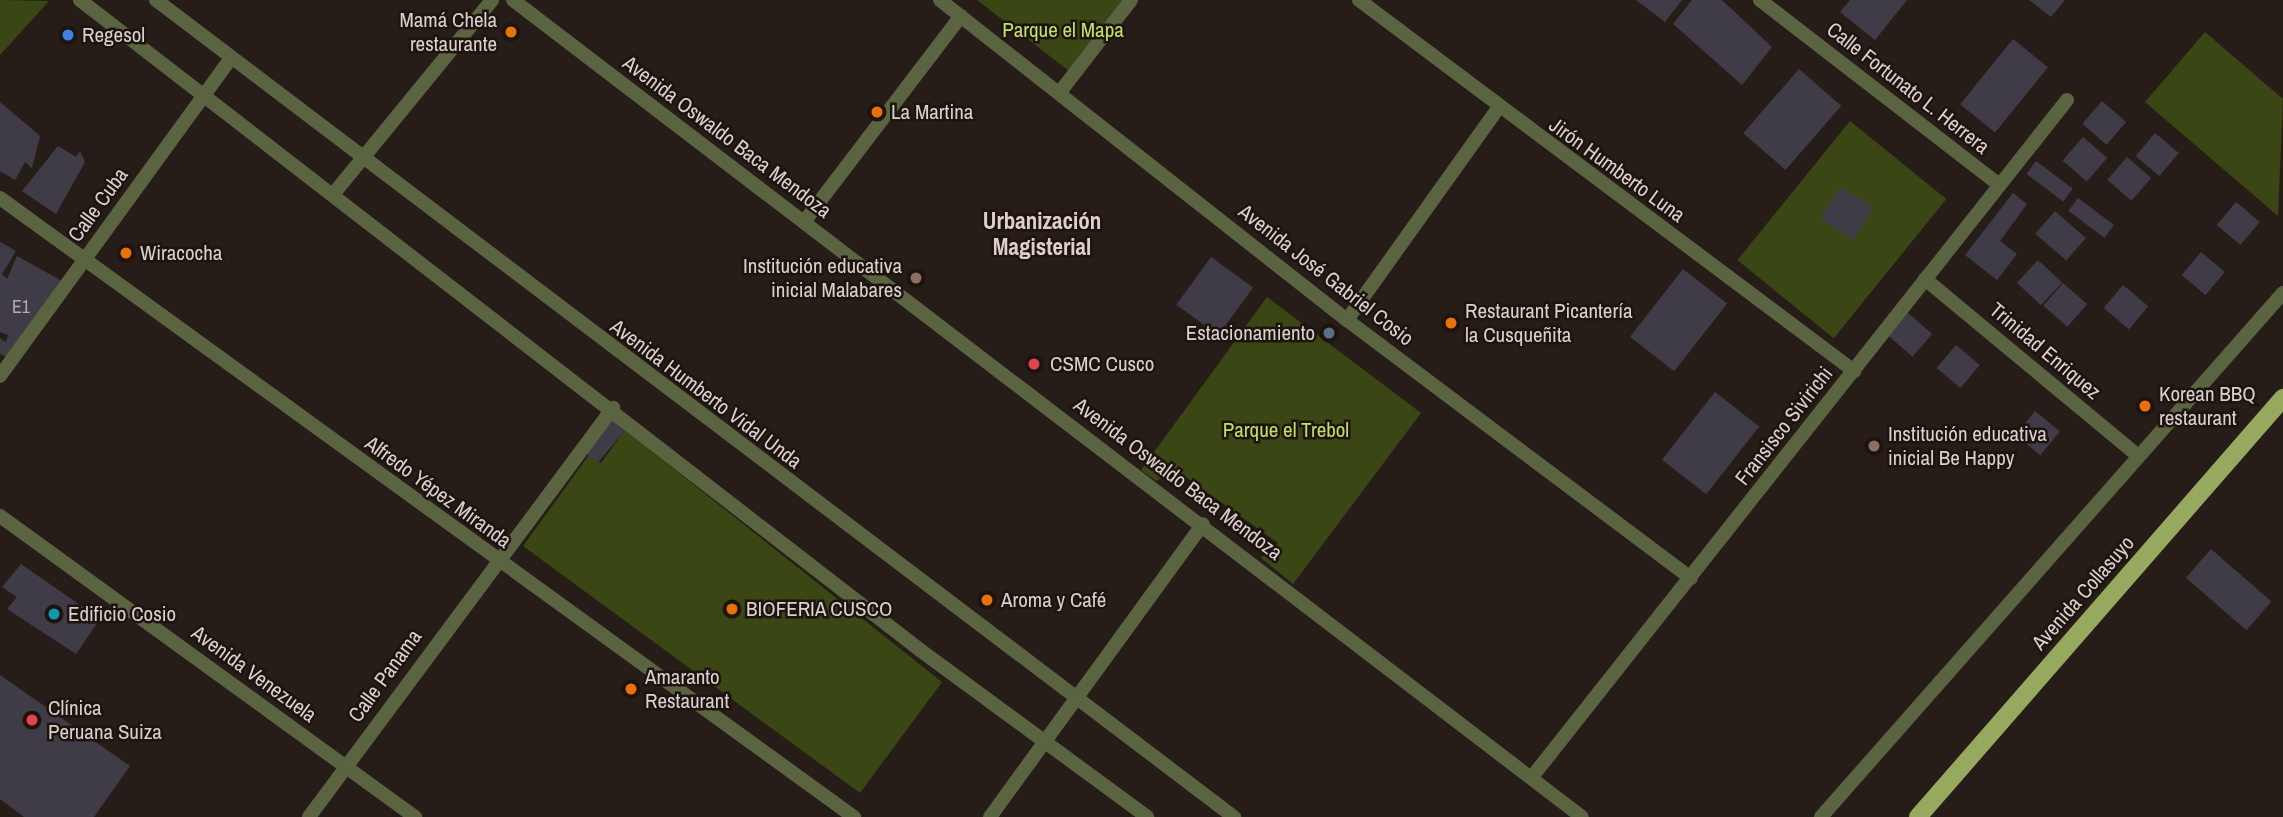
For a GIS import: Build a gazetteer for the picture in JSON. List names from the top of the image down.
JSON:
{
  "streets": {
    "main road": ["Avenida Collasuyo"],
    "street": [
      "Calle Fortunato L. Herrera",
      "Avenida Oswaldo Baca Mendoza",
      "Jirón Humberto Luna",
      "Calle Cuba",
      "Avenida José Gabriel Cosio",
      "Trinidad Enriquez",
      "Avenida Humberto Vidal Unda",
      "Fransisco Sivirichi",
      "Alfredo Yépez Miranda",
      "Avenida Venezuela",
      "Calle Panama"
    ]
  },
  "crossings": [
    ["Calle Fortunato L. Herrera", "Fransisco Sivirichi"],
    ["Avenida Oswaldo Baca Mendoza", "Fransisco Sivirichi"],
    ["Jirón Humberto Luna", "Fransisco Sivirichi"],
    ["Calle Cuba", "Avenida Humberto Vidal Unda"],
    ["Calle Cuba", "Alfredo Yépez Miranda"],
    ["Avenida José Gabriel Cosio", "Fransisco Sivirichi"],
    ["Trinidad Enriquez", "Fransisco Sivirichi"],
    ["Alfredo Yépez Miranda", "Calle Panama"],
    ["Avenida Venezuela", "Calle Panama"]
  ],
  "districts": ["Urbanización Magisterial"],
  "parks": ["Parque el Mapa", "Parque el Trebol"],
  "places": [
    "Mamá Chela restaurante",
    "Regesol",
    "La Martina",
    "Wiracocha",
    "Institución educativa inicial Malabares",
    "Restaurant Picantería la Cusqueñita",
    "Estacionamiento",
    "CSMC Cusco",
    "Korean BBQ restaurant",
    "Institución educativa inicial Be Happy",
    "Aroma y Café",
    "BIOFERIA CUSCO",
    "Edificio Cosio",
    "Amaranto Restaurant",
    "Clínica Peruana Suiza"
  ],
  "house_numbers": ["E1"]
}
